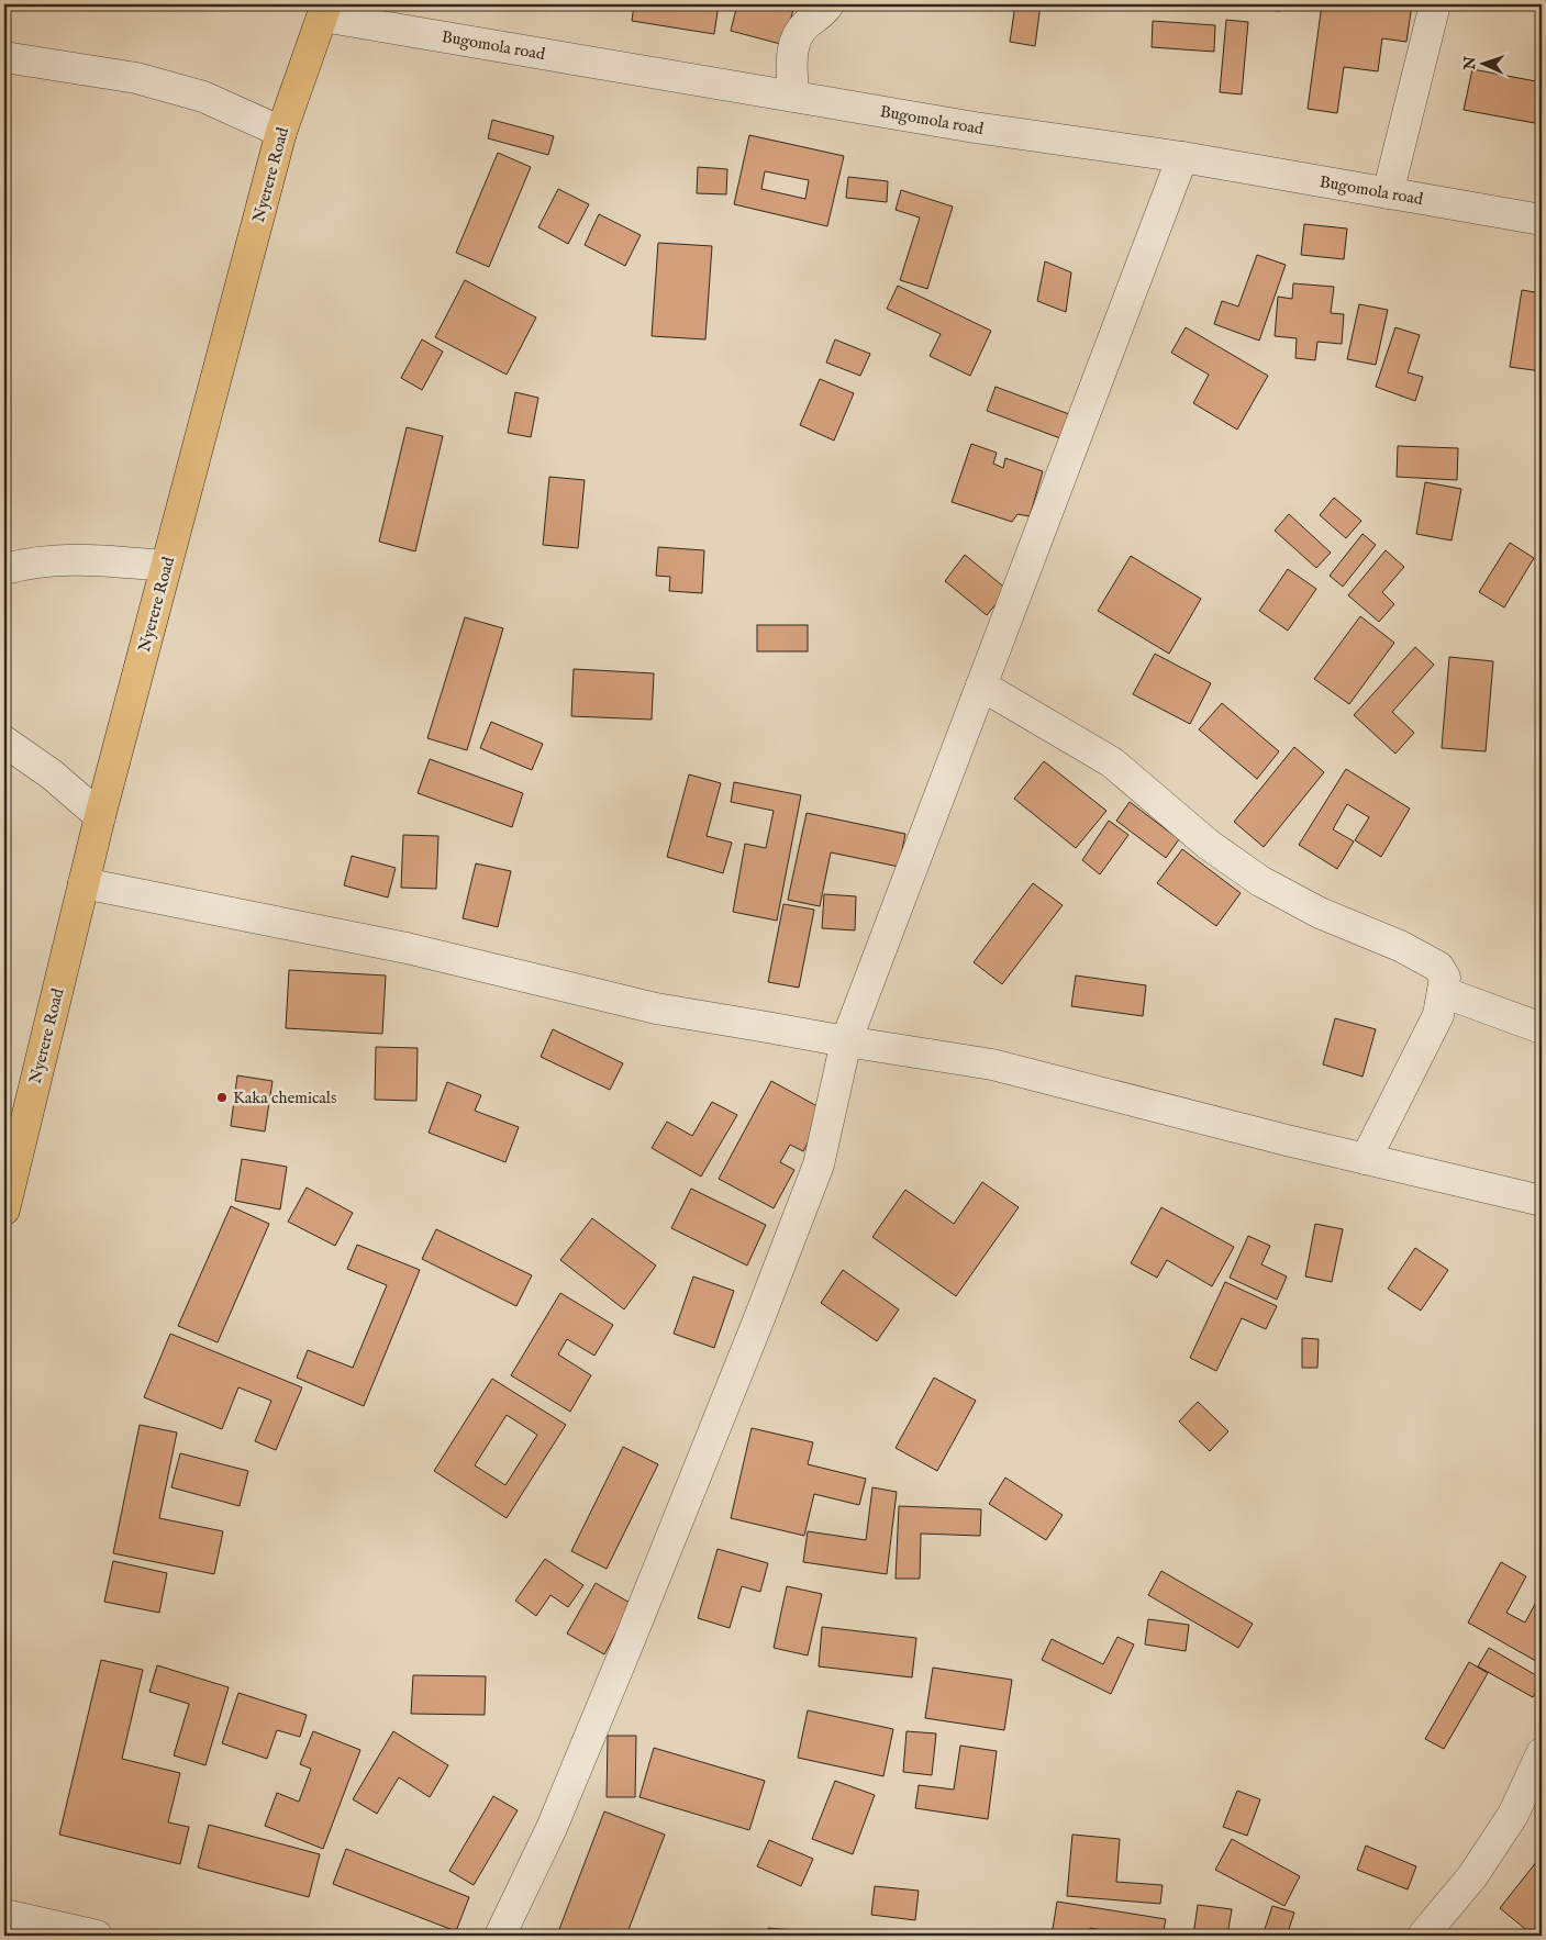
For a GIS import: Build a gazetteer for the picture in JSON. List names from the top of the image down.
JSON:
{
  "streets": {
    "highway": ["Nyerere Road"],
    "street": ["Bugomola road"]
  },
  "crossings": [
    ["Bugomola road", "Nyerere Road"]
  ],
  "places": ["Kaka chemicals"],
  "north": "left"
}
